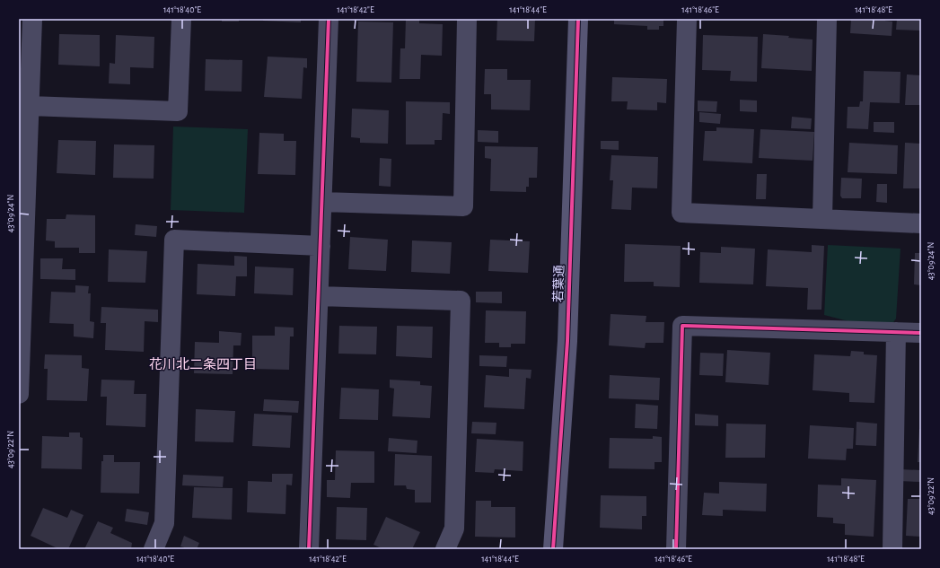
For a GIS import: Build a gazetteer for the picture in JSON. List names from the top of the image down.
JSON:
{
  "streets": {
    "street": ["若葉通"]
  },
  "districts": ["花川北二条四丁目"],
  "coordinates": [
    "141°18'40\"E",
    "141°18'42\"E",
    "141°18'44\"E",
    "141°18'46\"E",
    "141°18'48\"E",
    "43°09'24\"N",
    "43°09'22\"N"
  ]
}
